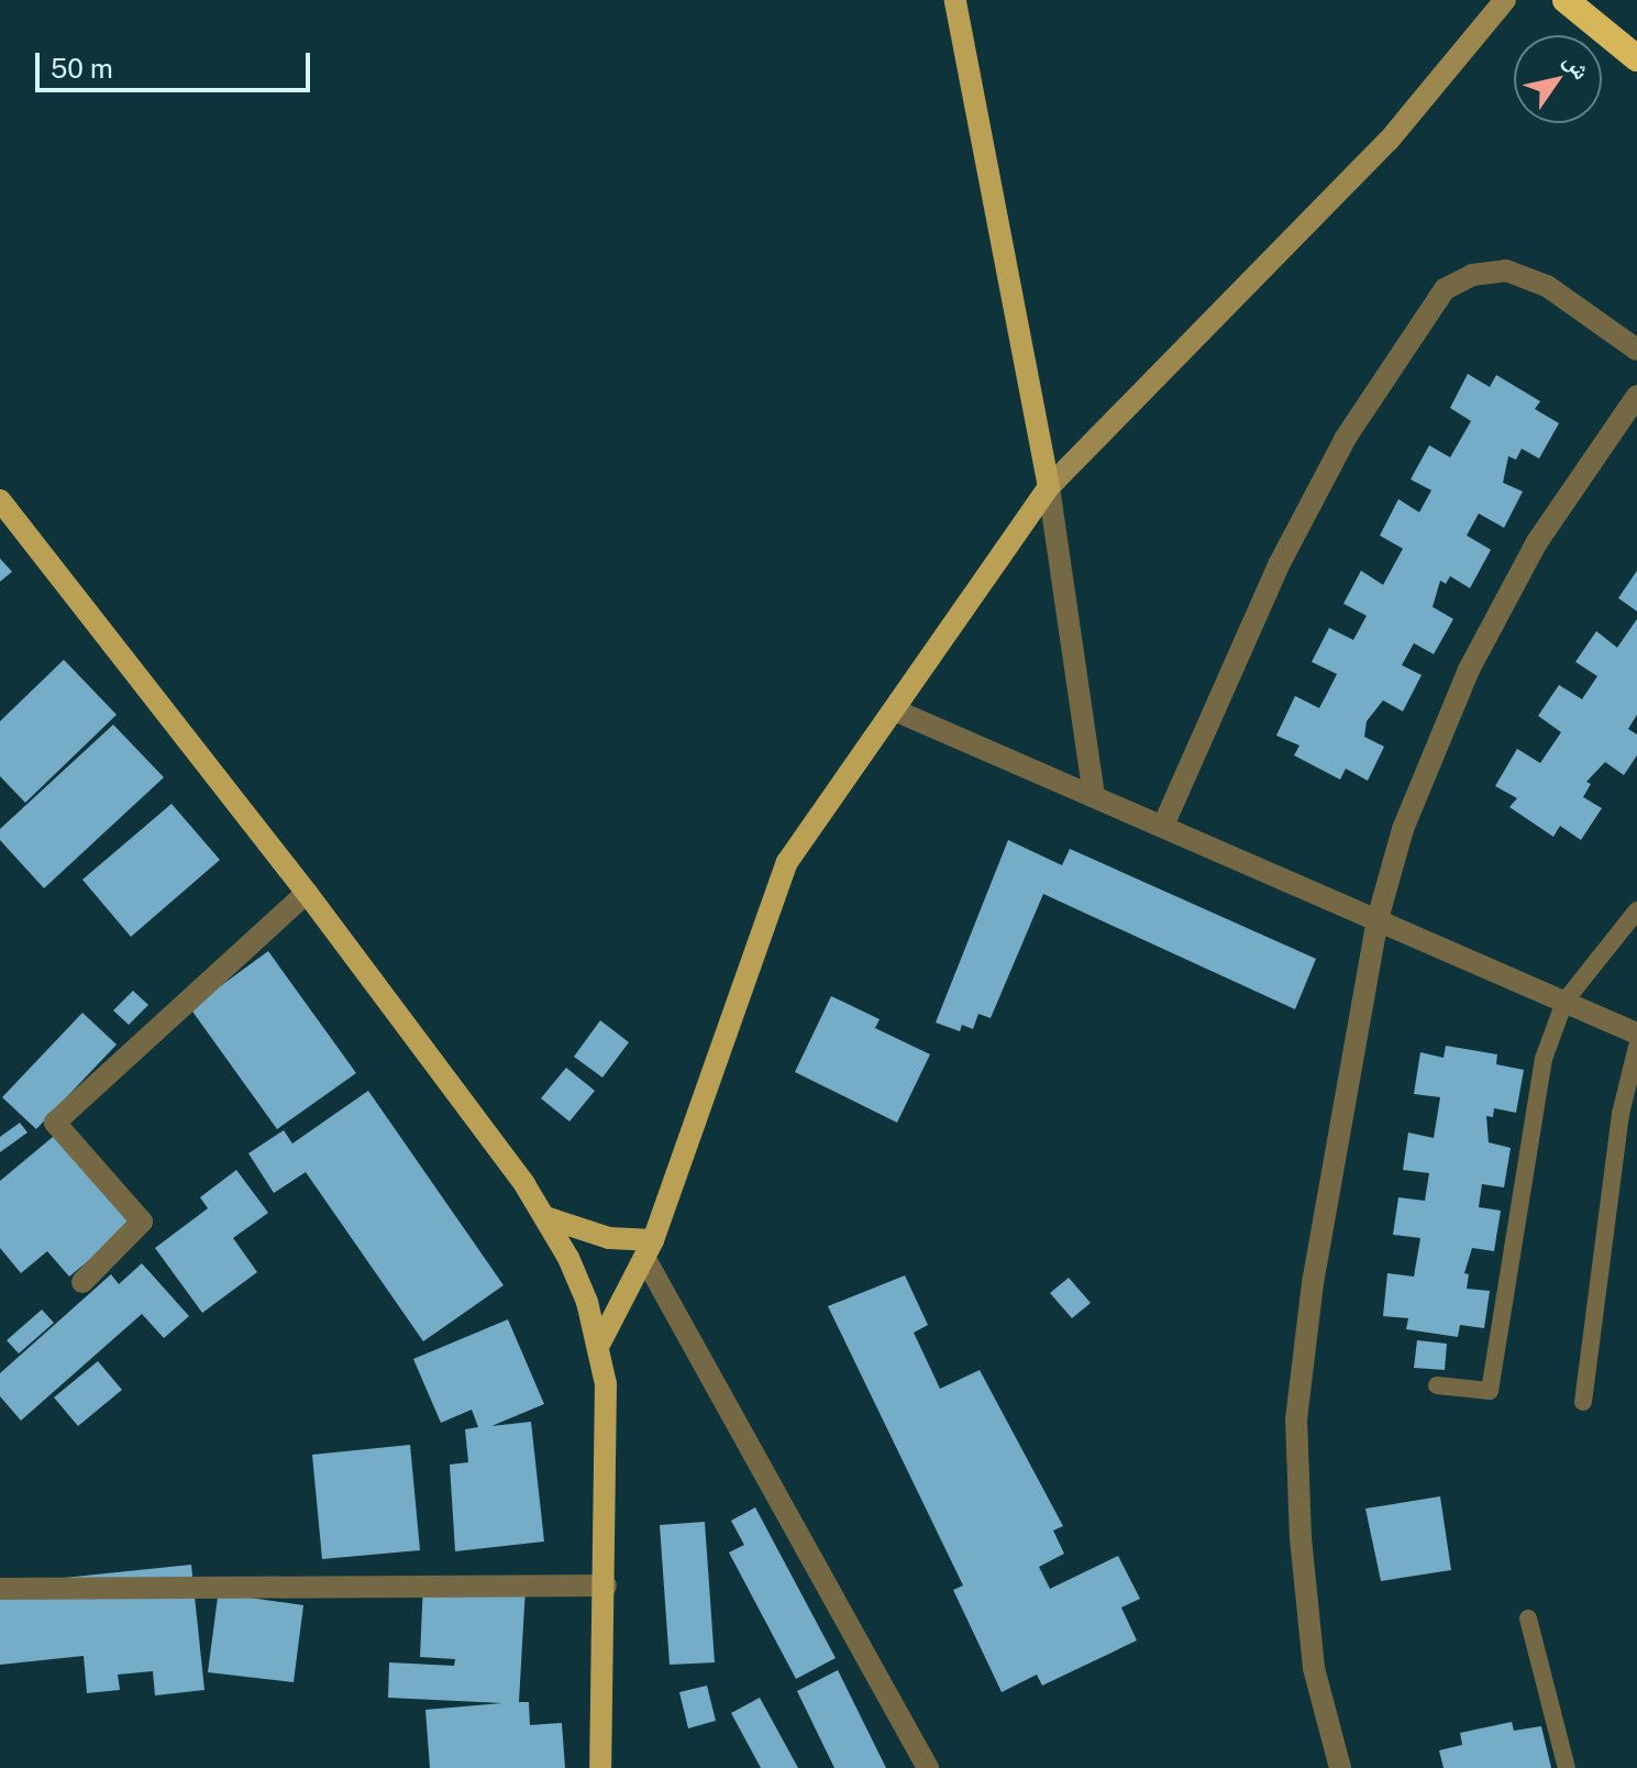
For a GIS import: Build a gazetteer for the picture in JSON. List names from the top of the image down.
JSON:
{
  "scale_bar": "50 m",
  "north": "top right"
}
